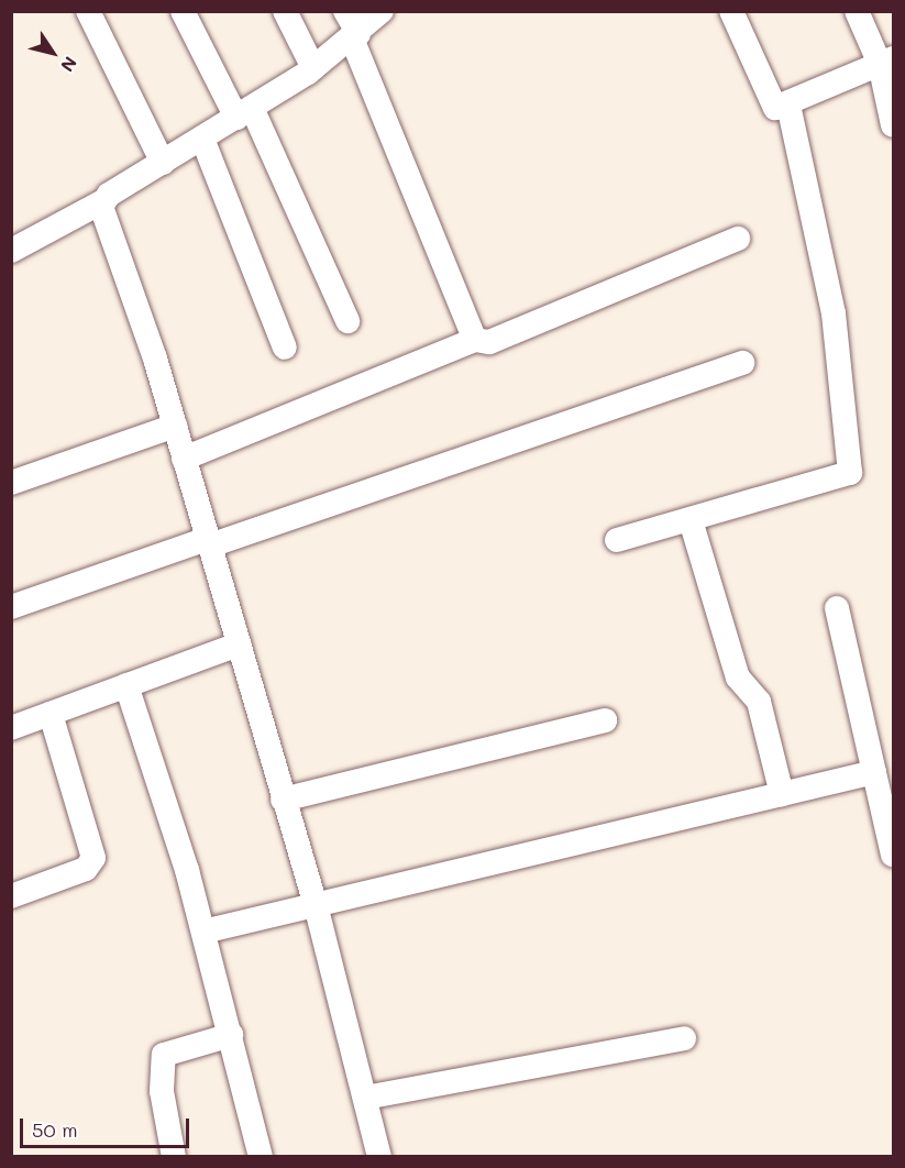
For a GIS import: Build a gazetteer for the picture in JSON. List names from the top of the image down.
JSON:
{
  "scale_bar": "50 m",
  "north": "bottom right"
}
